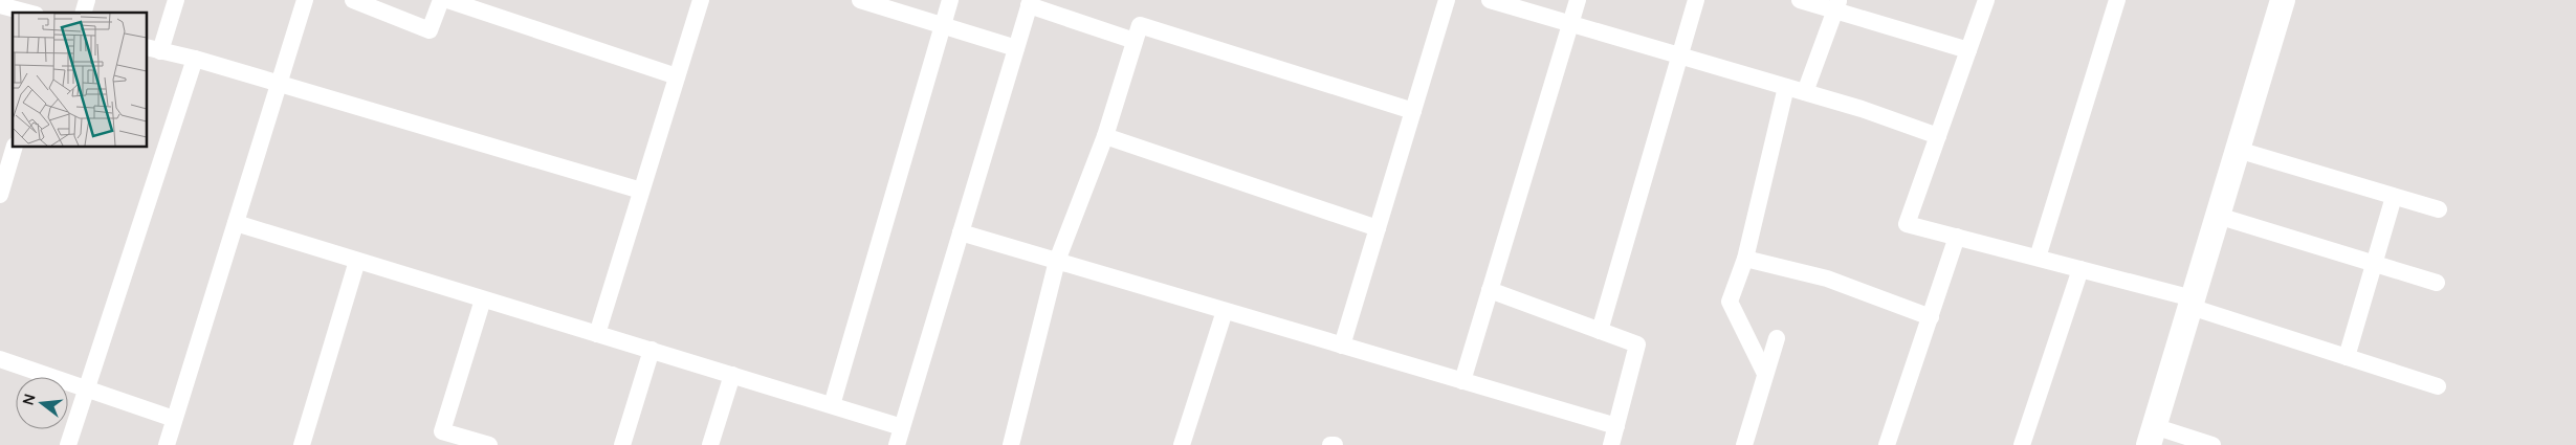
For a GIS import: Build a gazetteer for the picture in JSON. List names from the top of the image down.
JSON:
{
  "north": "left"
}
